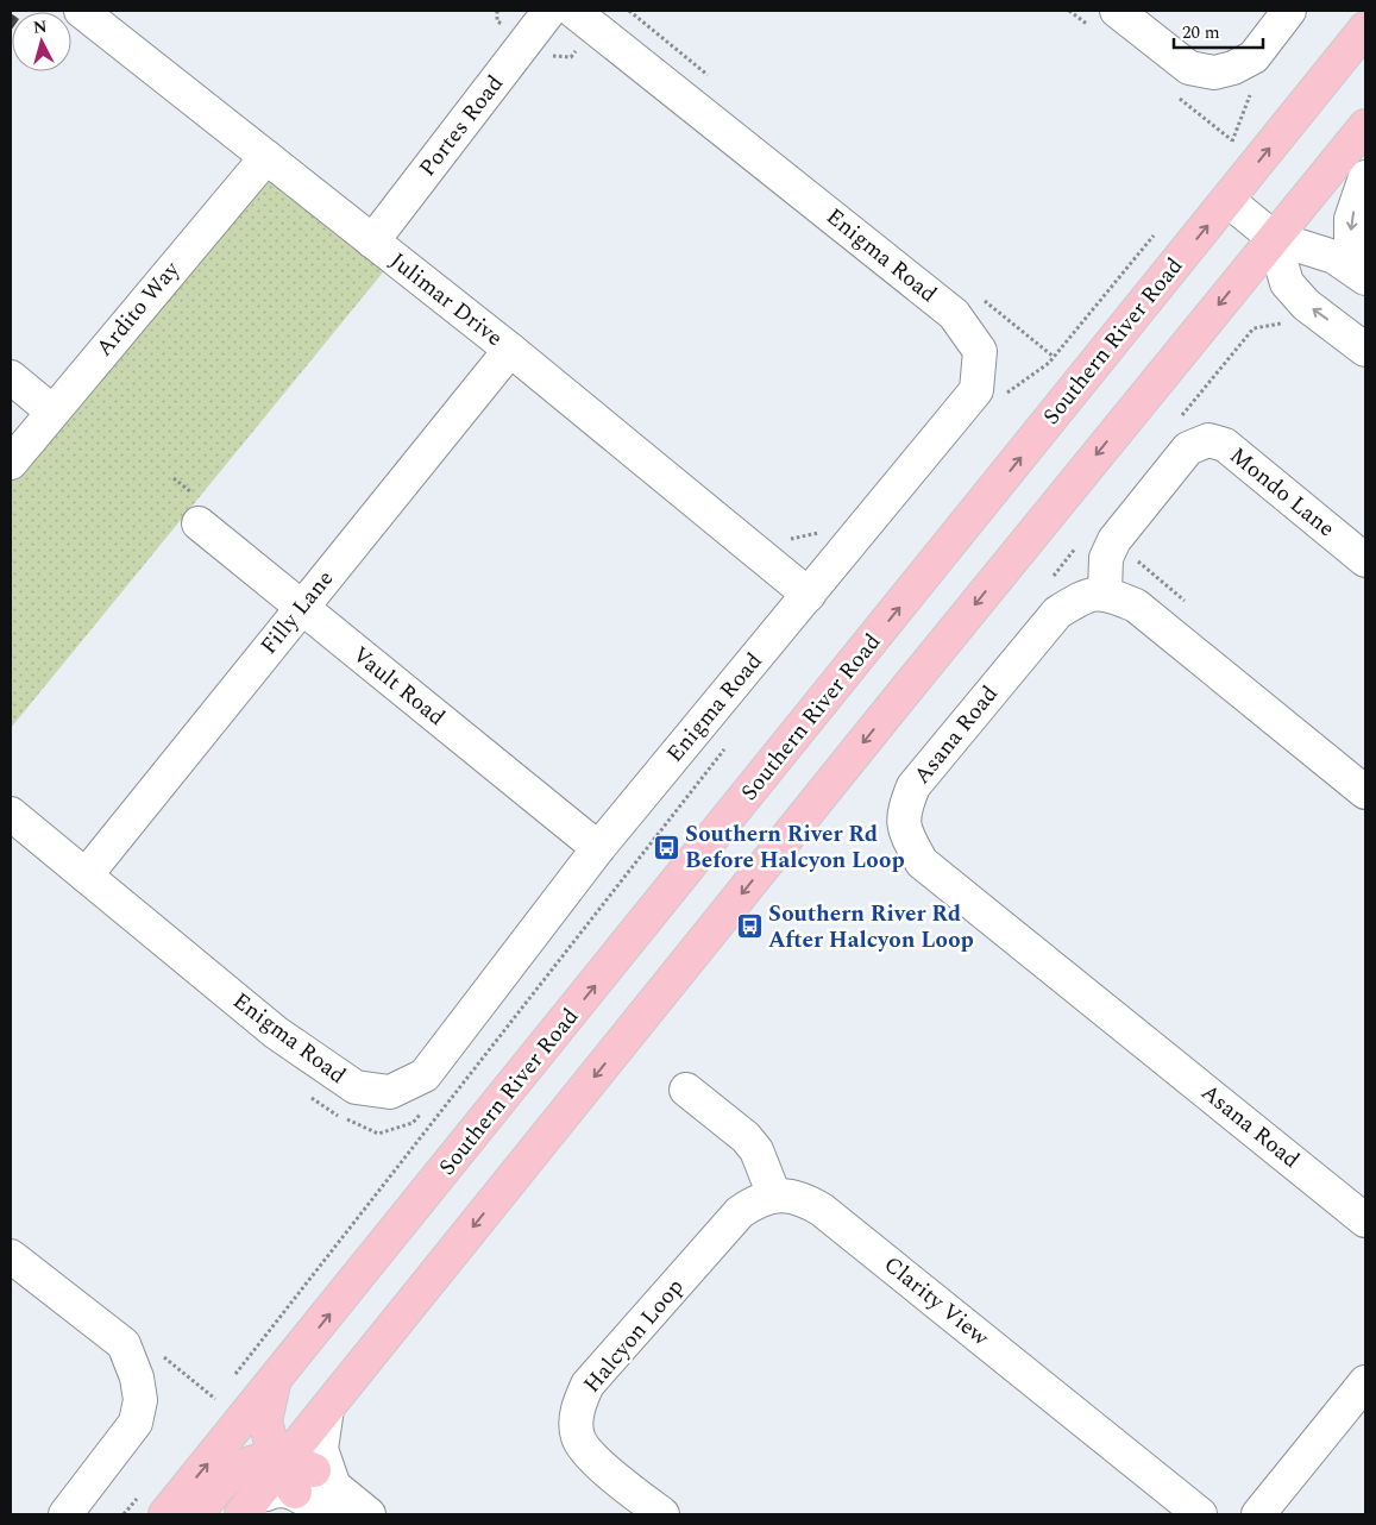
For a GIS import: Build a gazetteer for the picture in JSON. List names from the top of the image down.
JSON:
{
  "streets": {
    "main road": ["Southern River Road"],
    "street": [
      "Portes Road",
      "Enigma Road",
      "Julimar Drive",
      "Ardito Way",
      "Mondo Lane",
      "Filly Lane",
      "Vault Road",
      "Asana Road",
      "Clarity View",
      "Halcyon Loop"
    ]
  },
  "crossings": [
    ["Portes Road", "Julimar Drive"],
    ["Enigma Road", "Julimar Drive"],
    ["Enigma Road", "Filly Lane"],
    ["Enigma Road", "Vault Road"],
    ["Julimar Drive", "Ardito Way"],
    ["Julimar Drive", "Filly Lane"],
    ["Mondo Lane", "Asana Road"],
    ["Filly Lane", "Vault Road"],
    ["Clarity View", "Halcyon Loop"]
  ],
  "places": {
    "bus stop": ["Southern River Rd Before Halcyon Loop", "Southern River Rd After Halcyon Loop"]
  },
  "scale_bar": "20 m",
  "north": "top"
}
